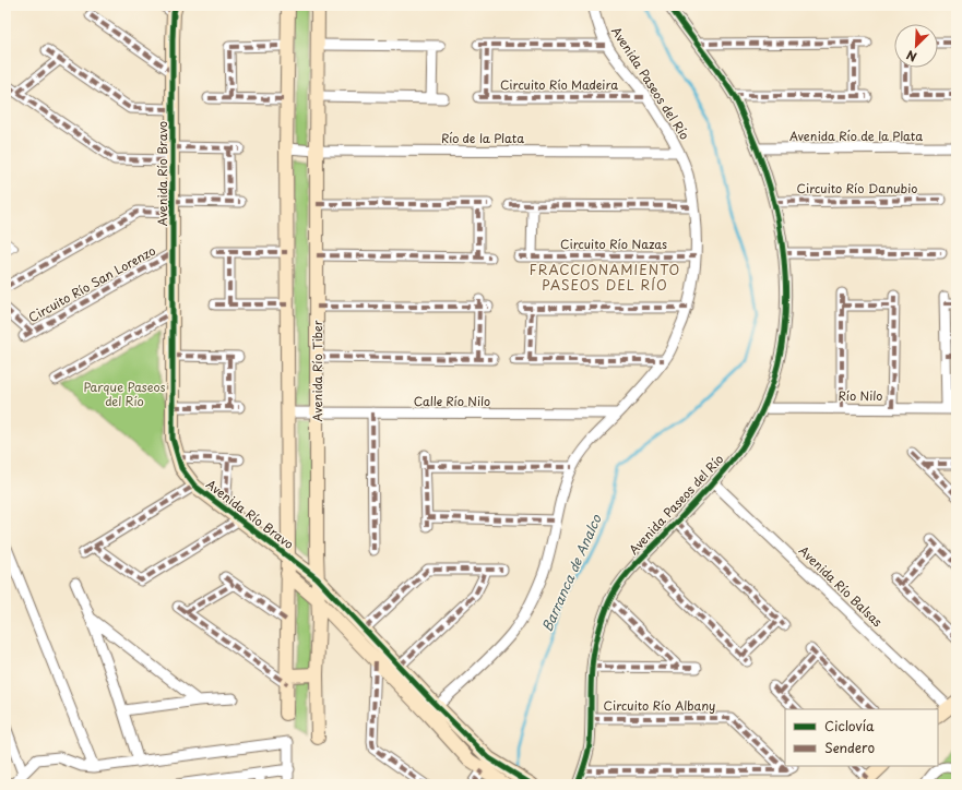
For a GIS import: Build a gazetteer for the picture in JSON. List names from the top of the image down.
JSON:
{
  "streets": {
    "street": [
      "Avenida Paseos del Río",
      "Circuito Río Madeira",
      "Avenida Río de la Plata",
      "Río de la Plata",
      "Avenida Río Bravo",
      "Circuito Río Danubio",
      "Circuito Río Nazas",
      "Circuito Río San Lorenzo",
      "Avenida Río Tiber",
      "Río Nilo",
      "Calle Río Nilo",
      "Avenida Río Balsas",
      "Circuito Río Albany"
    ]
  },
  "crossings": [
    ["Avenida Paseos del Río", "Circuito Río Madeira"],
    ["Avenida Paseos del Río", "Avenida Río de la Plata"],
    ["Avenida Paseos del Río", "Río de la Plata"],
    ["Avenida Paseos del Río", "Avenida Río Bravo"],
    ["Avenida Paseos del Río", "Circuito Río Danubio"],
    ["Avenida Paseos del Río", "Circuito Río Nazas"],
    ["Avenida Paseos del Río", "Río Nilo"],
    ["Avenida Paseos del Río", "Calle Río Nilo"],
    ["Avenida Paseos del Río", "Avenida Río Balsas"],
    ["Avenida Paseos del Río", "Circuito Río Albany"],
    ["Río de la Plata", "Avenida Río Tiber"],
    ["Avenida Río Bravo", "Circuito Río San Lorenzo"],
    ["Avenida Río Bravo", "Avenida Río Tiber"],
    ["Avenida Río Tiber", "Calle Río Nilo"]
  ],
  "districts": ["FRACCIONAMIENTO PASEOS DEL RÍO"],
  "water": ["Barranca de Analco"],
  "parks": ["Parque Paseos del Río"],
  "legend": ["Ciclovía", "Sendero"],
  "north": "bottom left"
}
